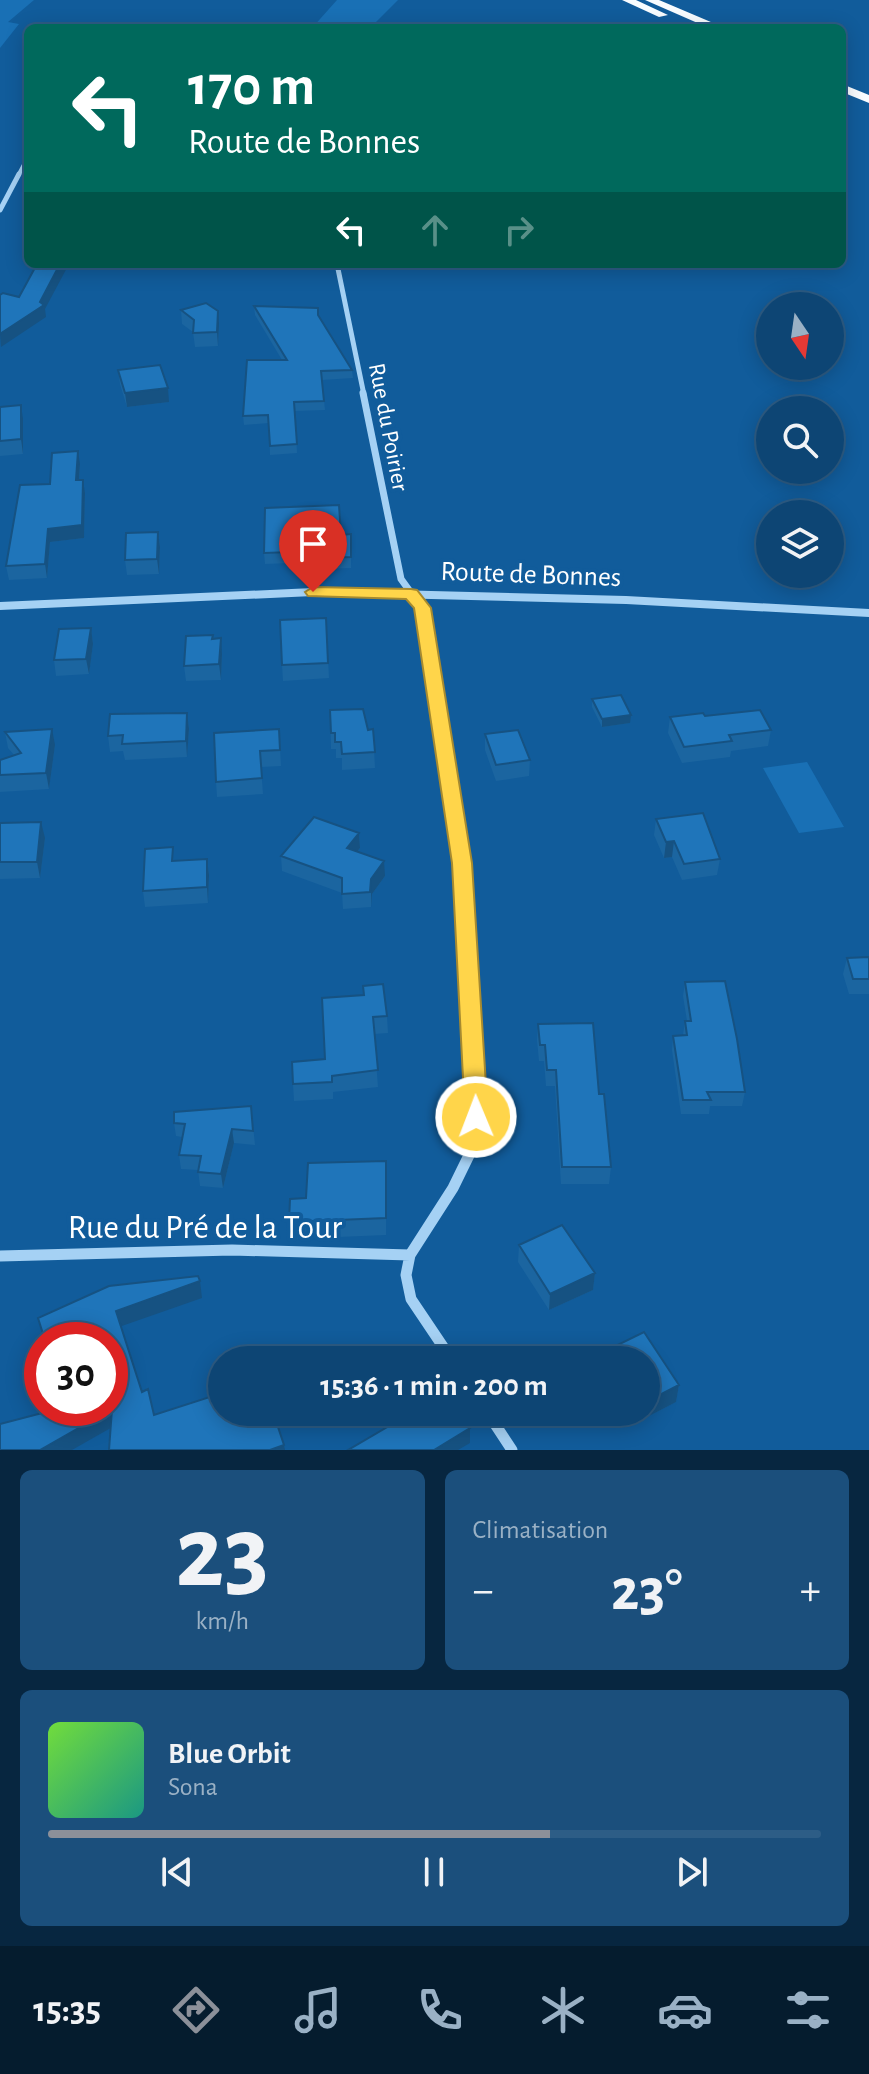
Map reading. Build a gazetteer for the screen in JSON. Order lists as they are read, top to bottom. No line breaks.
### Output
{"streets":{"street":["Rue du Poirier","Route de Bonnes","Rue du Pré de la Tour"]},"crossings":[["Rue du Poirier","Route de Bonnes"],["Rue du Poirier","Rue du Pré de la Tour"]],"north":"bottom","page":{"turn":["170 m","Route de Bonnes"],"limit":"30","trip":"15:36 · 1 min · 200 m","tile":[["23","km/h"],"Climatisation"],"heat":["−","23°","+"],"song":["Blue Orbit","Sona"],"tabs":"15:35"}}
